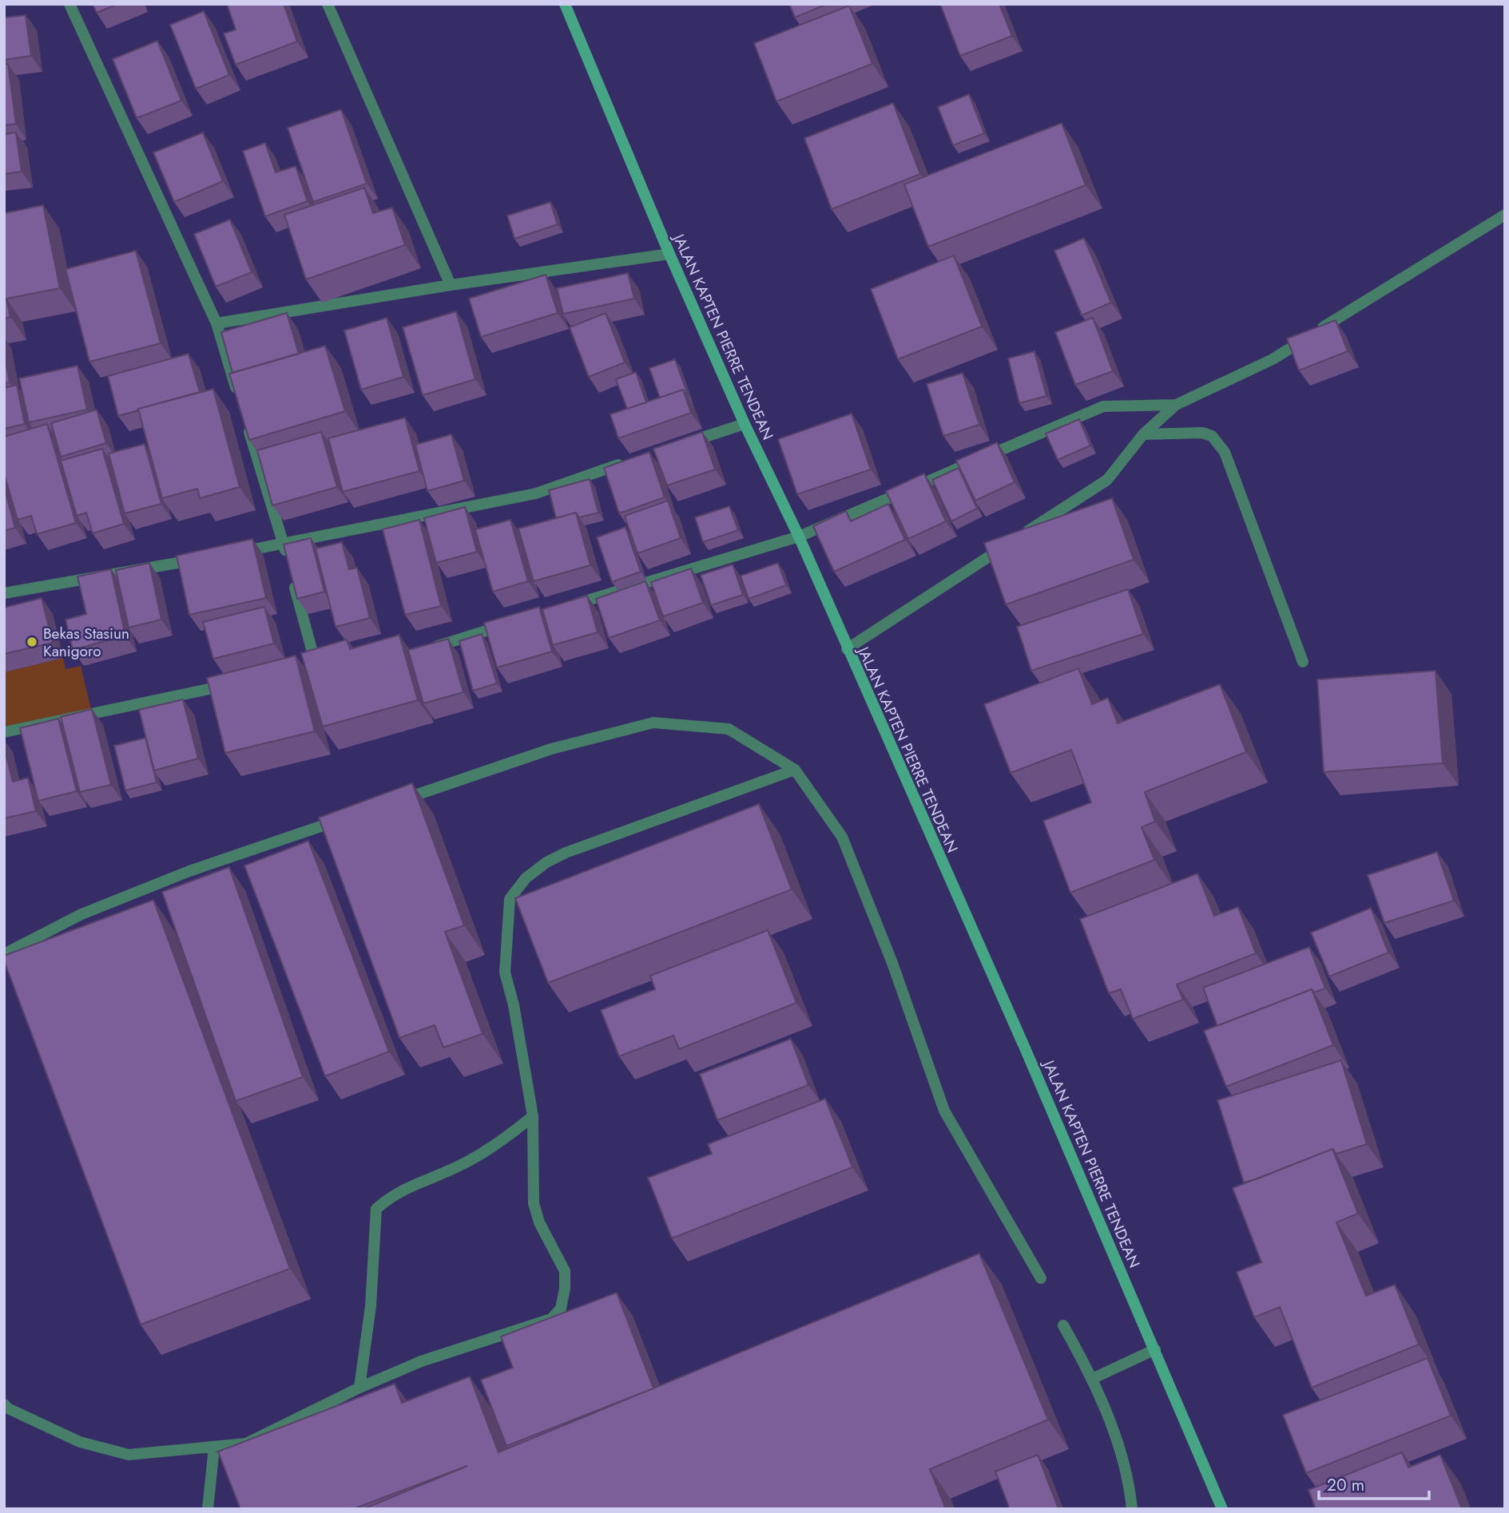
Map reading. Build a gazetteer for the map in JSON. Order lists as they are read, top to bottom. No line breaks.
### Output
{"streets":{"main road":["JALAN KAPTEN PIERRE TENDEAN"]},"places":["Bekas Stasiun Kanigoro"],"scale_bar":"20 m"}
